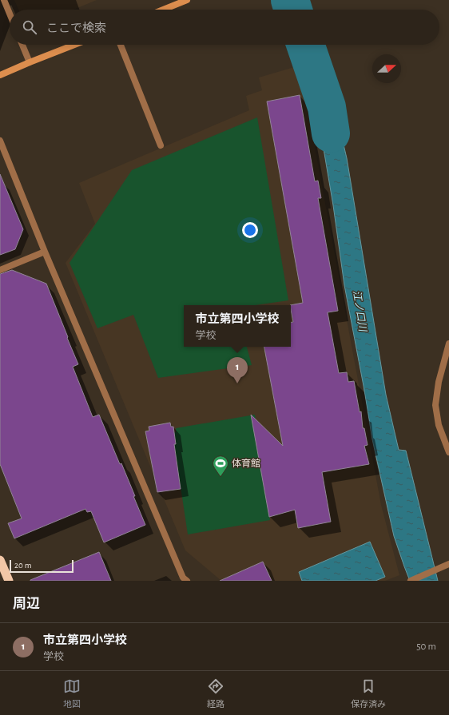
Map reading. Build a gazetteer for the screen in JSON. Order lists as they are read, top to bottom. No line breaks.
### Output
{"water":["江ノ口川"],"places":{"sports":["体育館"]},"scale_bar":"20 m","north":"right","page":{"search":"ここで検索","popup":["市立第四小学校","学校"],"pins":"1","scale":"20 m","heading":"周辺","list":[{"mark":"1","name":"市立第四小学校","note":"学校","value":"50 m"}],"nav":["地図","経路","保存済み"]}}
